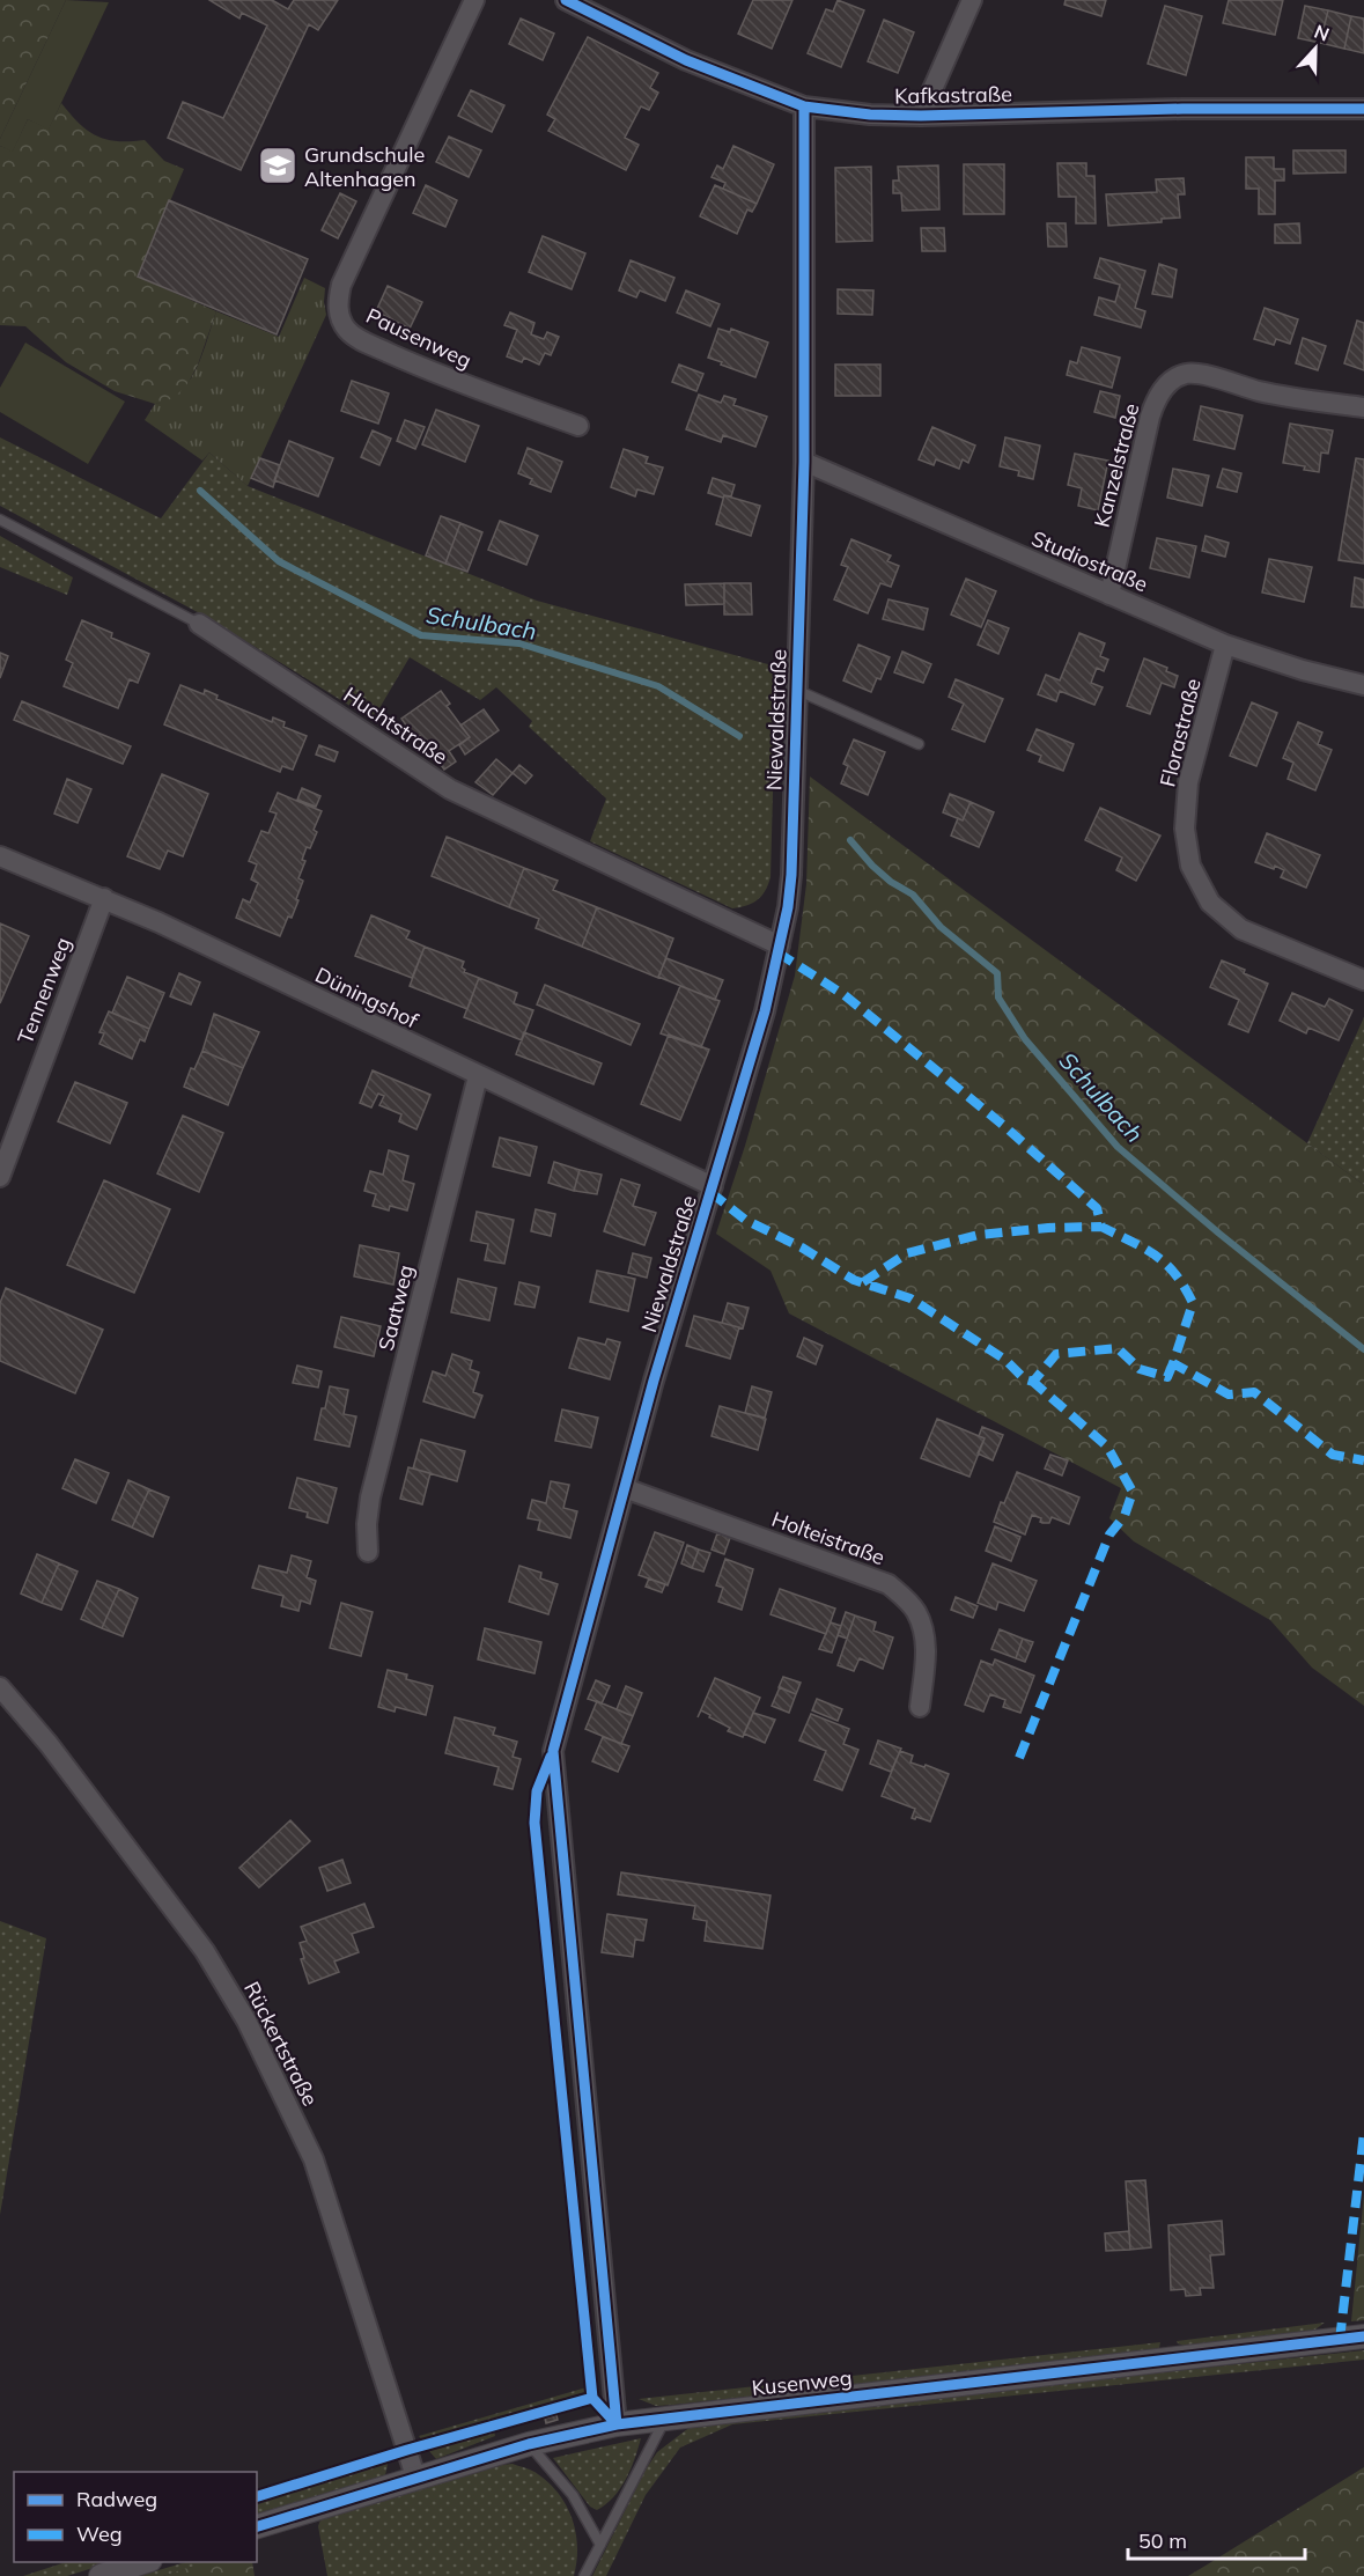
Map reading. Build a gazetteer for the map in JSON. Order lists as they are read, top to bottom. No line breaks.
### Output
{"streets":{"street":["Kafkastraße","Pausenweg","Kanzelstraße","Studiostraße","Niewaldstraße","Huchtstraße","Florastraße","Tennenweg","Düningshof","Saatweg","Holteistraße","Rückertstraße","Kusenweg"]},"crossings":[["Kafkastraße","Niewaldstraße"],["Kanzelstraße","Studiostraße"],["Studiostraße","Niewaldstraße"],["Studiostraße","Florastraße"],["Niewaldstraße","Huchtstraße"],["Niewaldstraße","Düningshof"],["Niewaldstraße","Holteistraße"],["Niewaldstraße","Kusenweg"],["Tennenweg","Düningshof"],["Düningshof","Saatweg"],["Rückertstraße","Kusenweg"]],"water":["Schulbach"],"places":{"school or university":["Grundschule Altenhagen"]},"legend":["Radweg","Weg"],"scale_bar":"50 m","north":"top"}
